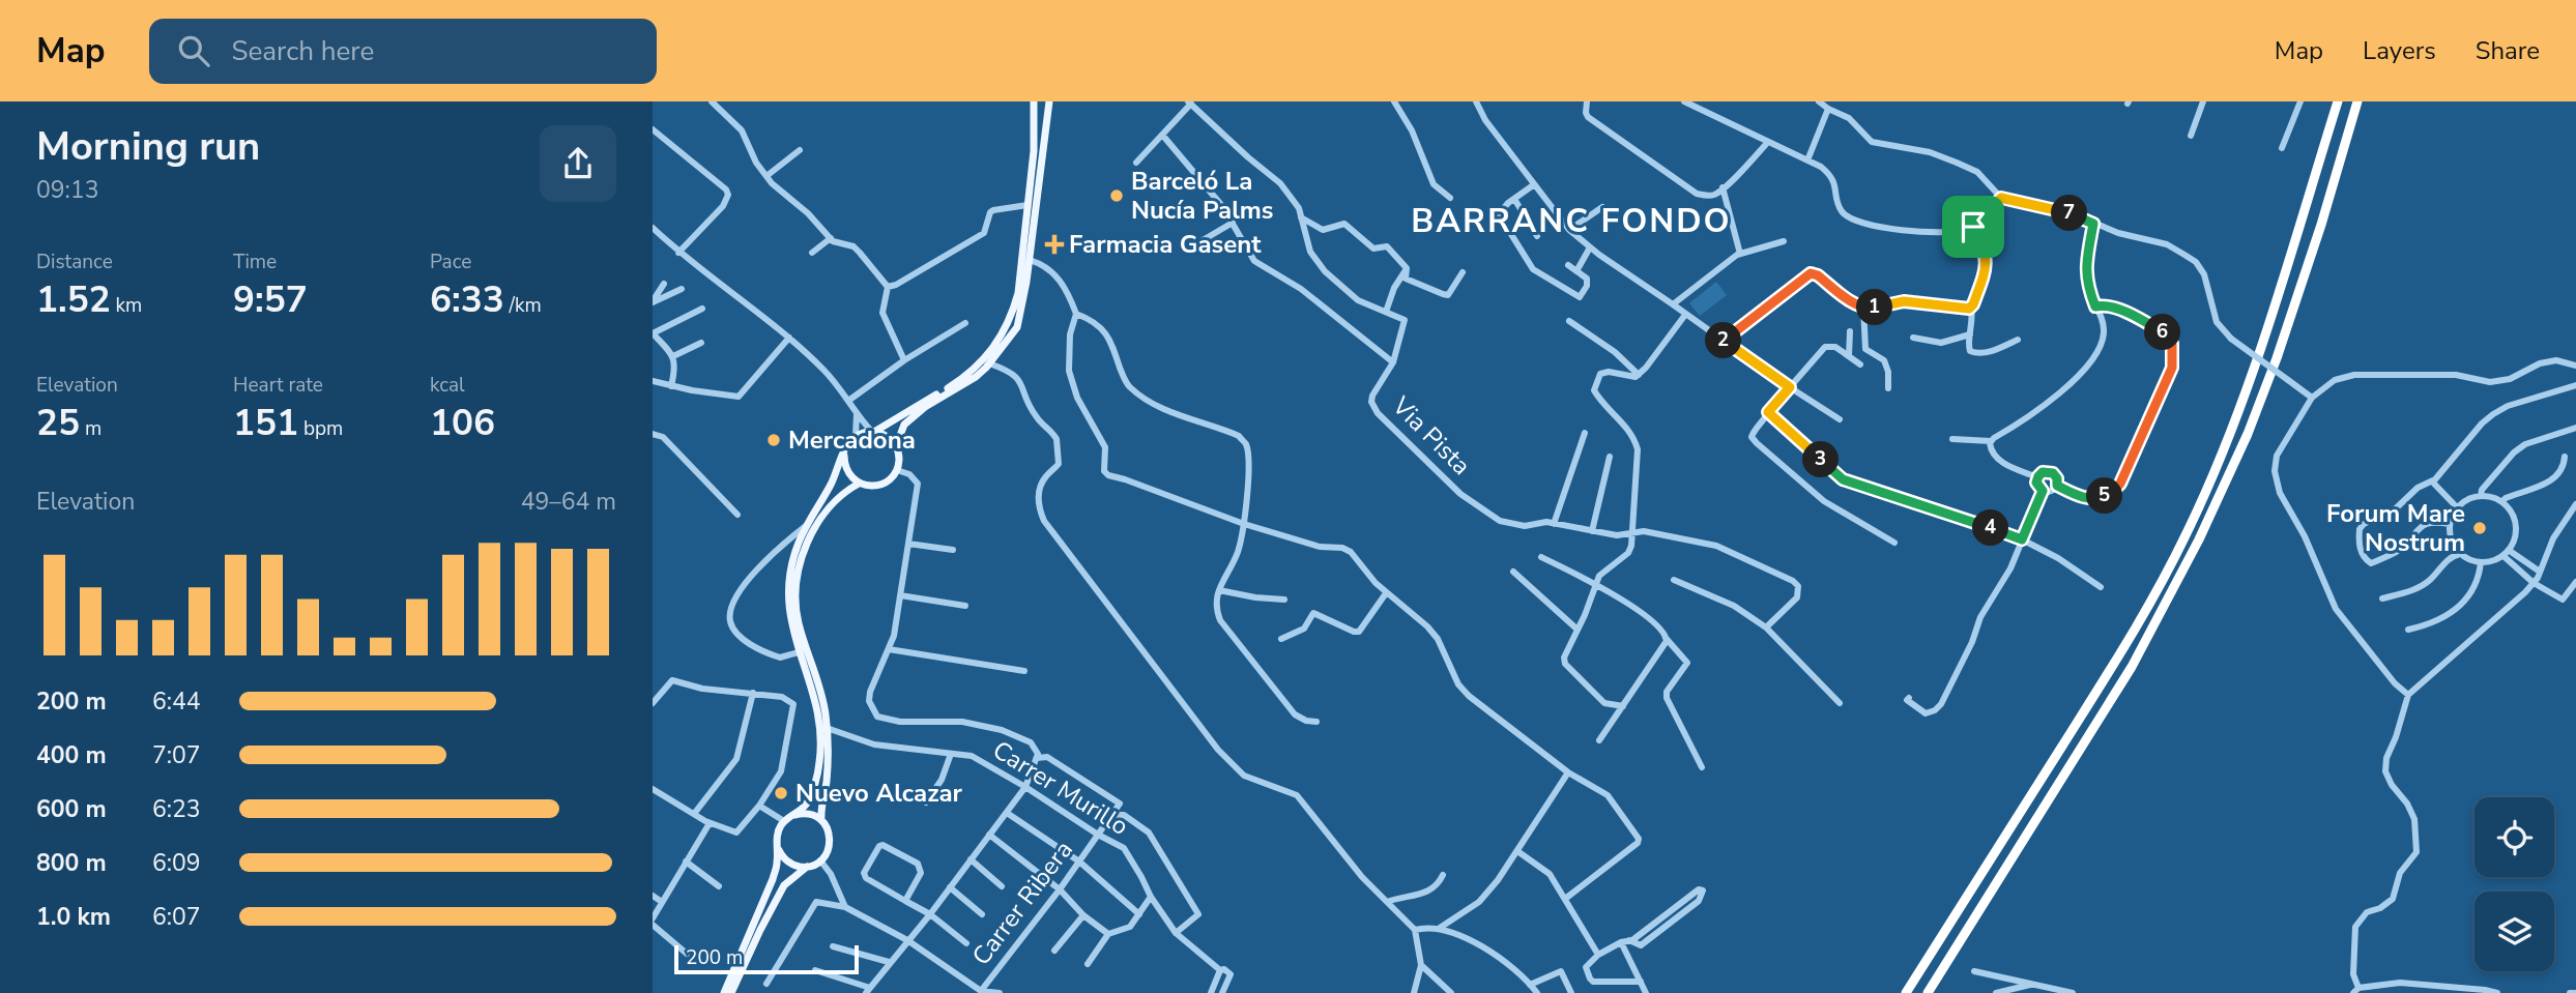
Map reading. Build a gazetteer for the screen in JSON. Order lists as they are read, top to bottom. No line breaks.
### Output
{"streets":{"street":["Via Pista","Carrer Murillo","Carrer Ribera"]},"crossings":[["Carrer Murillo","Carrer Ribera"]],"districts":["BARRANC FONDO"],"places":{"other":["Barceló La Nucía Palms","Mercadona","Forum Mare Nostrum","Nuevo Alcazar"],"health":["Farmacia Gasent"]},"scale_bar":"200 m","page":{"header":"Map","search":"Search here","nav":["Map","Layers","Share"],"heading":["Morning run","09:13"],"pins":["7","1","6","2","3","5","4"],"stats":[["Distance","1.52 km"],["Time","9:57"],["Pace","6:33 /km"],["Elevation","25 m"],["Heart rate","151 bpm"],["kcal","106"]],"chart":["Elevation","49–64 m"],"list":[{"name":"200 m","note":"6:44"},{"name":"400 m","note":"7:07"},{"name":"600 m","note":"6:23"},{"name":"800 m","note":"6:09"},{"name":"1.0 km","note":"6:07"}],"scale":"200 m"}}
